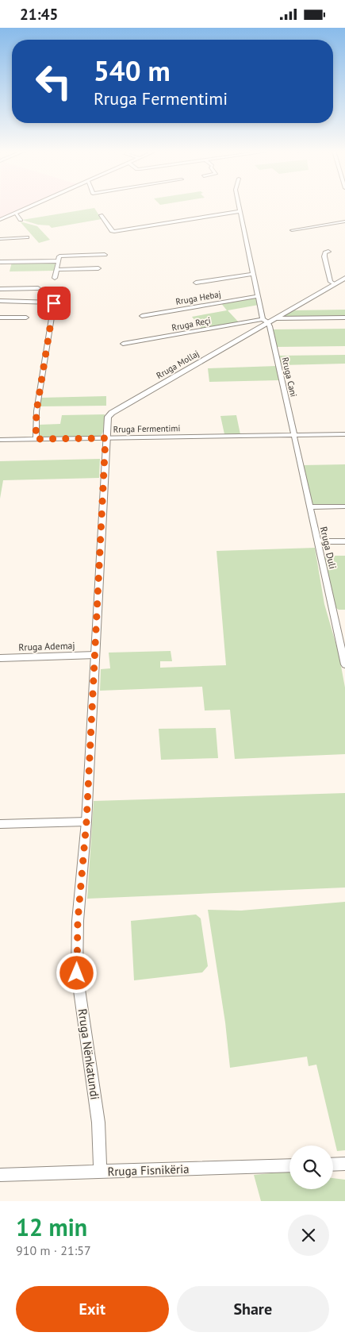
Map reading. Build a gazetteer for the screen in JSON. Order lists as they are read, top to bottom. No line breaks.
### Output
{"streets":{"street":["Rruga Hebaj","Rruga Reçi","Rruga Mollaj","Rruga Cani","Rruga Fermentimi","Rruga Duli","Rruga Ademaj","Rruga Nënkatundi","Rruga Fisnikëria"]},"crossings":[["Rruga Reçi","Rruga Mollaj"],["Rruga Reçi","Rruga Cani"],["Rruga Mollaj","Rruga Cani"],["Rruga Mollaj","Rruga Fermentimi"],["Rruga Mollaj","Rruga Nënkatundi"],["Rruga Cani","Rruga Fermentimi"],["Rruga Cani","Rruga Duli"],["Rruga Fermentimi","Rruga Duli"],["Rruga Fermentimi","Rruga Nënkatundi"],["Rruga Ademaj","Rruga Nënkatundi"],["Rruga Nënkatundi","Rruga Fisnikëria"]],"page":{"status":"21:45","turn":["540 m","Rruga Fermentimi"],"heading":["12 min","910 m · 21:57"],"buttons":["Exit","Share"]}}
